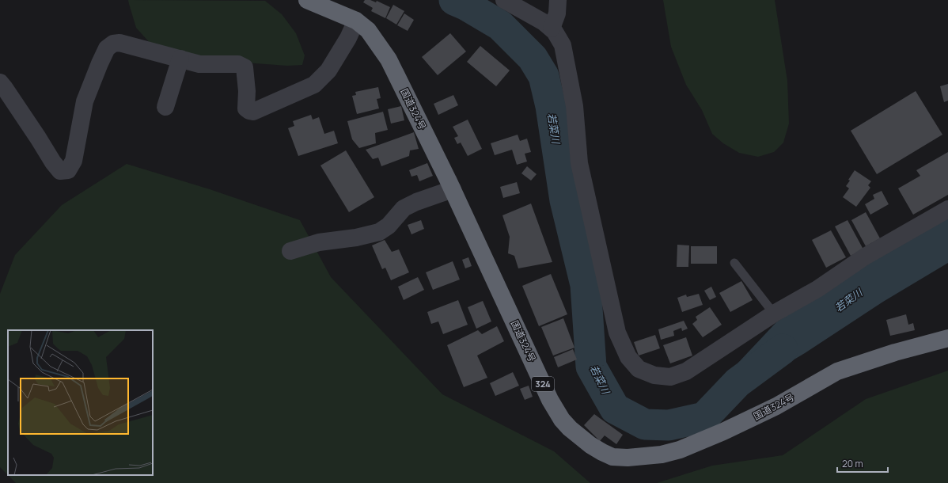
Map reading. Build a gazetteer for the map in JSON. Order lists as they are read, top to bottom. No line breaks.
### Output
{"streets":{"highway":["国道324号","324"]},"water":["若菜川"],"scale_bar":"20 m"}
